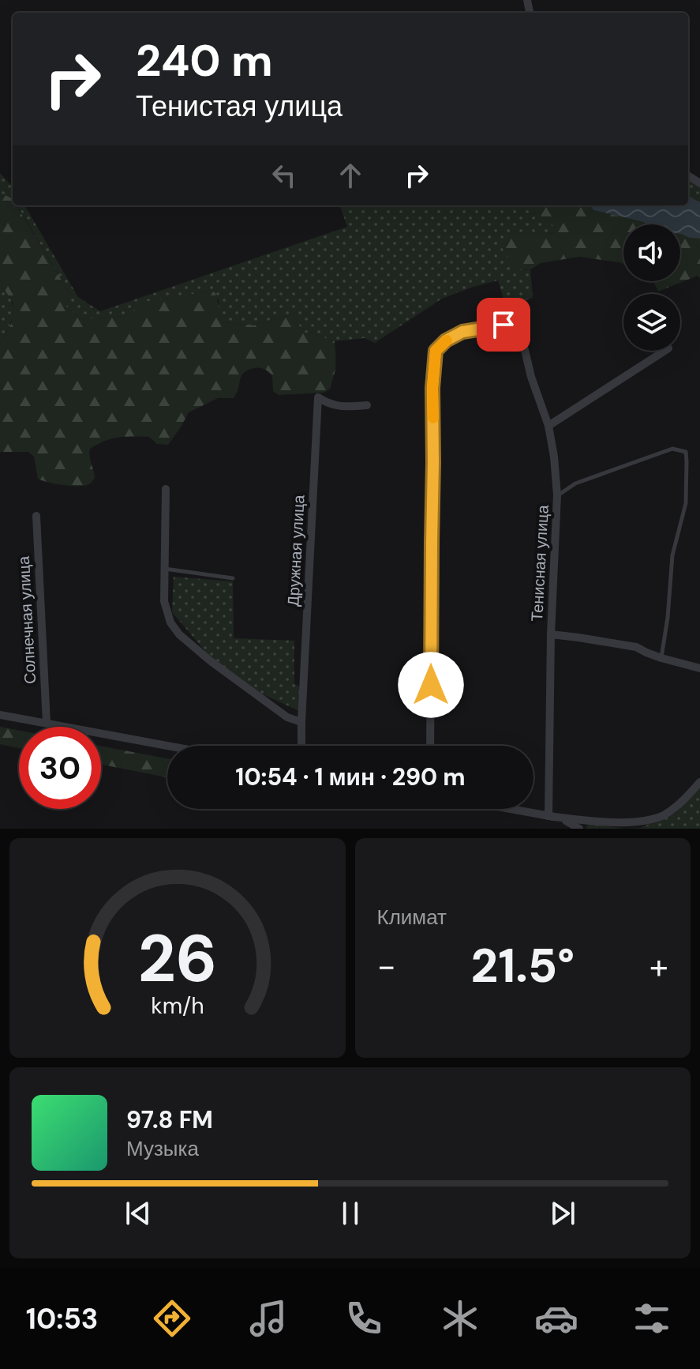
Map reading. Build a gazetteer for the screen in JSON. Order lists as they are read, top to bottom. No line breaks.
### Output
{"streets":{"street":["Дружная улица","Тенисная улица","Солнечная улица"]},"page":{"turn":["240 m","Тенистая улица"],"limit":"30","trip":"10:54 · 1 мин · 290 m","tile":"Климат","heat":["−","21.5°","+"],"song":["97.8 FM","Музыка"],"tabs":"10:53","gauge":["26","km/h"]}}
